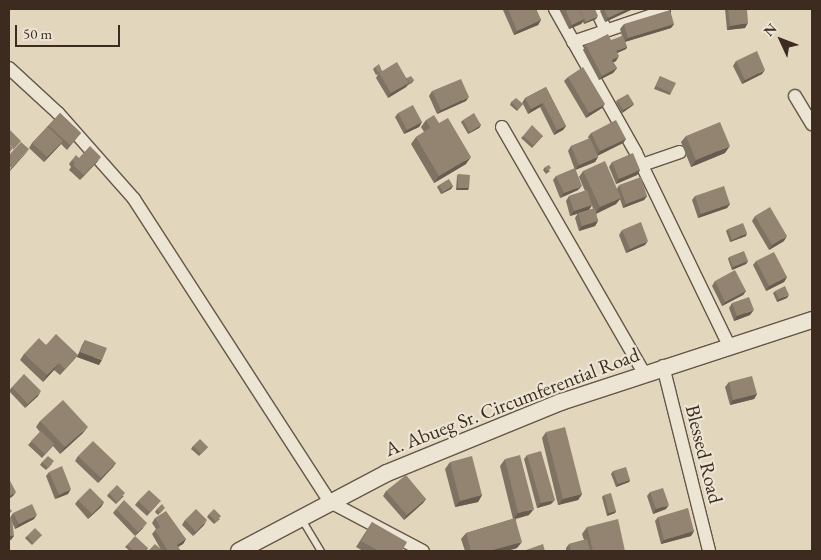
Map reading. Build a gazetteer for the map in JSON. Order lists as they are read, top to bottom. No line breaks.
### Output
{"streets":{"street":["A. Abueg Sr. Circumferential Road","Blessed Road"]},"crossings":[["A. Abueg Sr. Circumferential Road","Blessed Road"]],"scale_bar":"50 m","north":"top left"}
